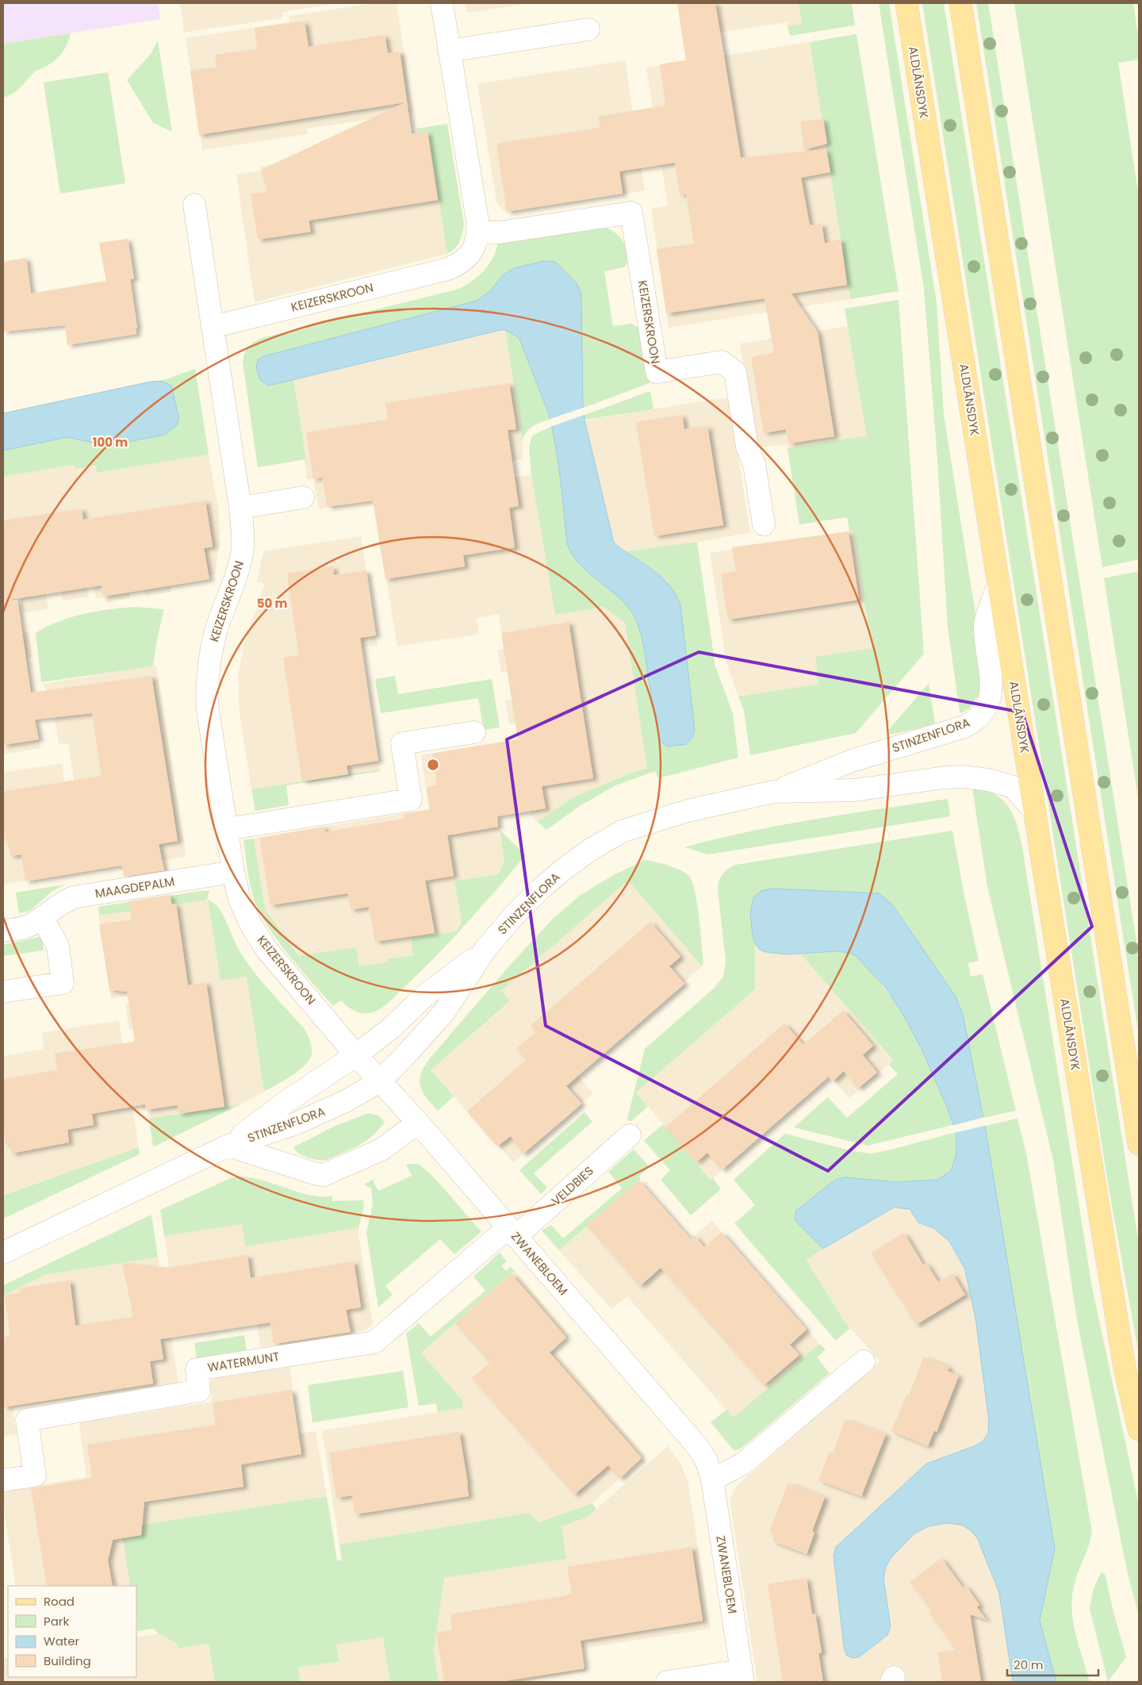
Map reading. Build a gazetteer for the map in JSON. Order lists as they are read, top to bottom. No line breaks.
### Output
{"streets":{"main road":["ALDLÂNSDYK"],"street":["KEIZERSKROON","STINZENFLORA","MAAGDEPALM","VELDBIES","ZWANEBLOEM","WATERMUNT"]},"crossings":[["ALDLÂNSDYK","STINZENFLORA"],["KEIZERSKROON","STINZENFLORA"],["KEIZERSKROON","MAAGDEPALM"],["KEIZERSKROON","ZWANEBLOEM"],["STINZENFLORA","ZWANEBLOEM"],["VELDBIES","ZWANEBLOEM"],["VELDBIES","WATERMUNT"],["ZWANEBLOEM","WATERMUNT"]],"legend":["Road","Park","Water","Building"],"scale_bar":"20 m","rings":["100 m","50 m"]}
